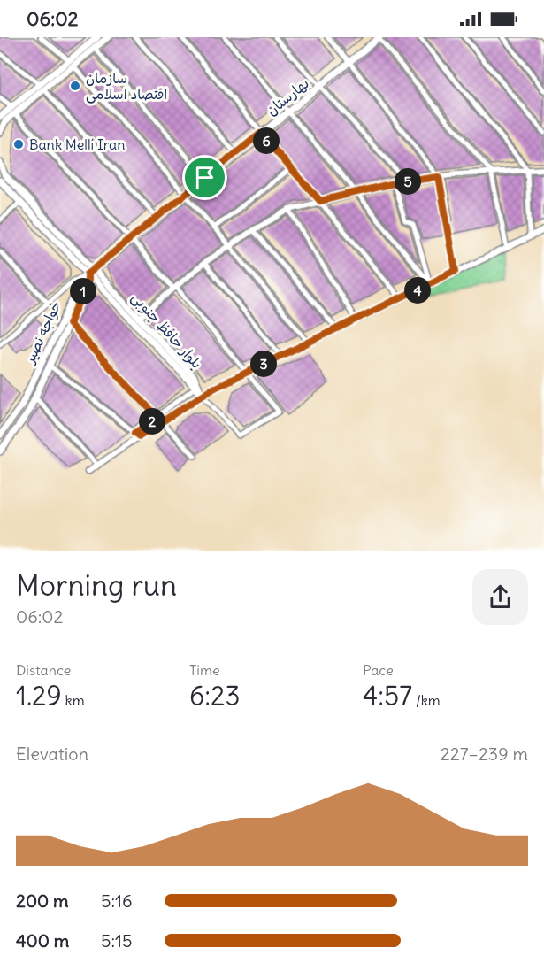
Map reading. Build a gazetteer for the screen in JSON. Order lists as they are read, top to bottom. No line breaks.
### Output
{"streets":{"main road":["بهارستان","بلوار حافظ جنوبی","خواجه نصیر"]},"crossings":[["بهارستان","بلوار حافظ جنوبی"],["بهارستان","خواجه نصیر"],["بلوار حافظ جنوبی","خواجه نصیر"]],"places":["سازمان اقتصاد اسلامی","Bank Melli Iran"],"page":{"status":"06:02","pins":["6","5","4","1","3","2"],"heading":["Morning run","06:02"],"stats":[["Distance","1.29 km"],["Time","6:23"],["Pace","4:57 /km"]],"chart":["Elevation","227–239 m"],"list":[{"name":"200 m","note":"5:16"},{"name":"400 m","note":"5:15"}]}}
